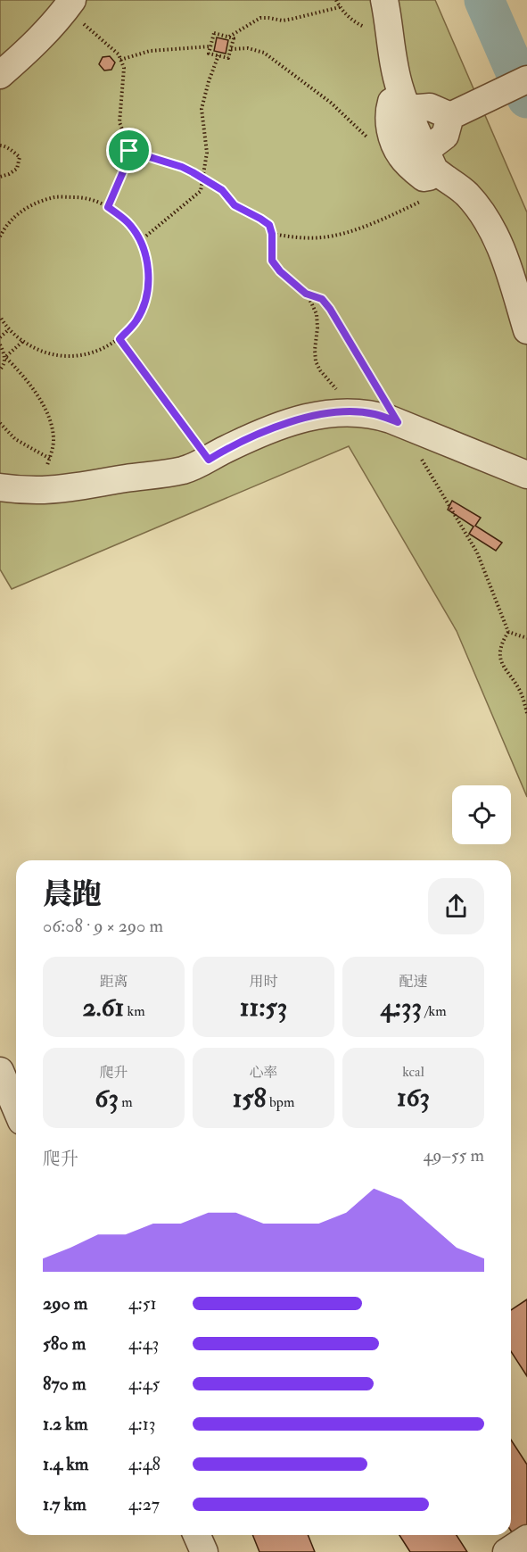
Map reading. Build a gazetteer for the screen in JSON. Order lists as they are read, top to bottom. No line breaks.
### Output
{"page":{"heading":["晨跑","06:08 · 9 × 290 m"],"stats":[["距离","2.61 km"],["用时","11:53"],["配速","4:33 /km"],["爬升","63 m"],["心率","158 bpm"],["kcal","163"]],"chart":["爬升","49–55 m"],"list":[{"name":"290 m","note":"4:51"},{"name":"580 m","note":"4:43"},{"name":"870 m","note":"4:45"},{"name":"1.2 km","note":"4:13"},{"name":"1.4 km","note":"4:48"},{"name":"1.7 km","note":"4:27"}]}}
